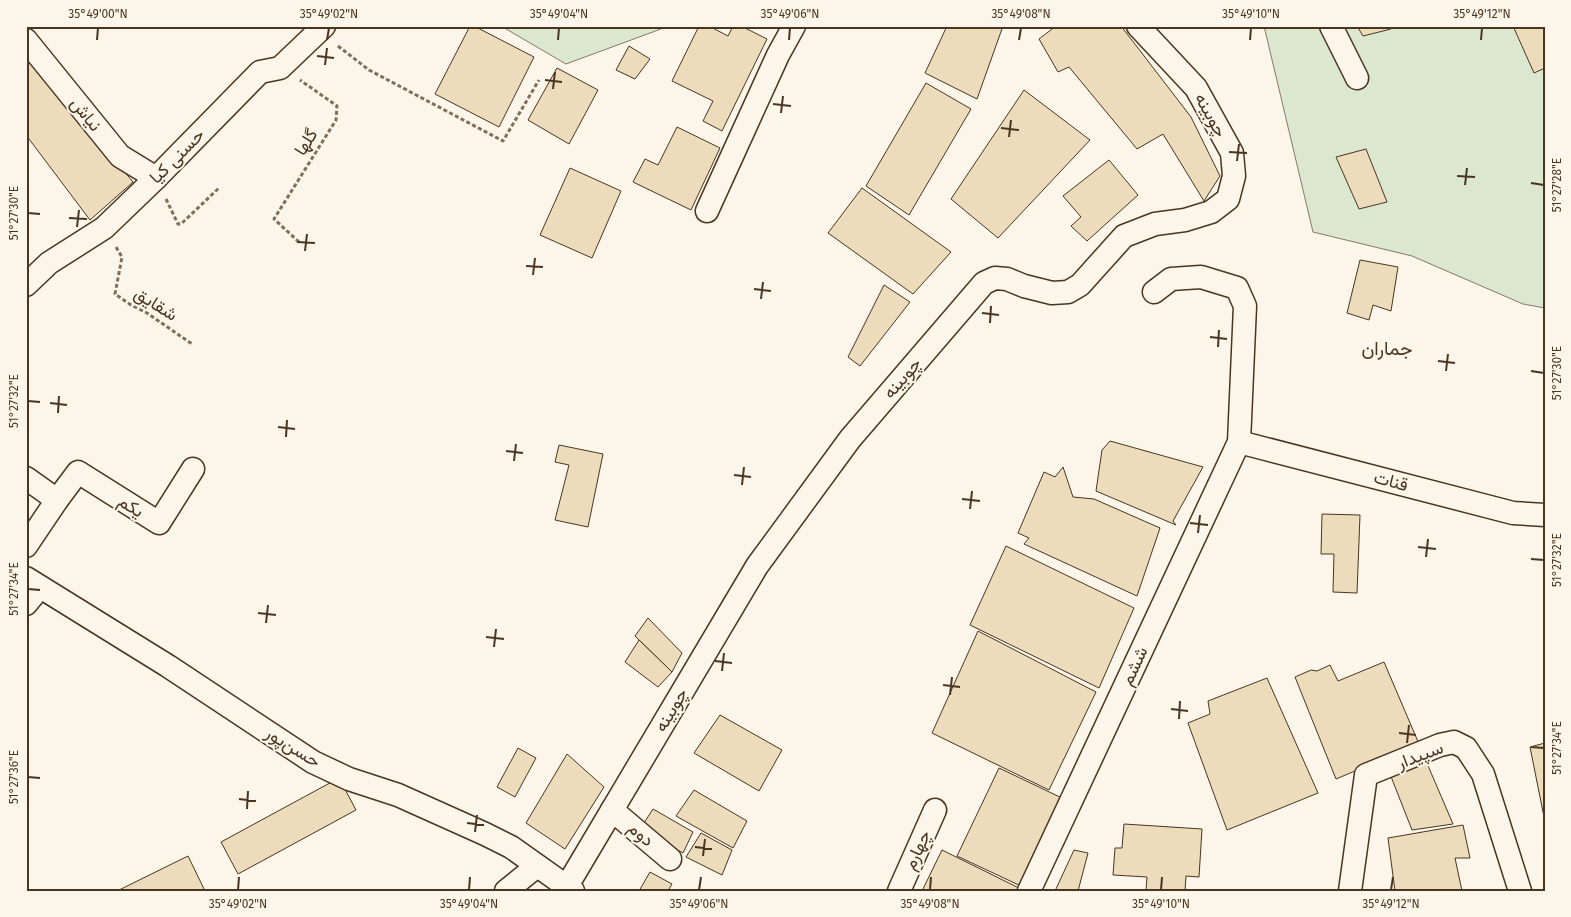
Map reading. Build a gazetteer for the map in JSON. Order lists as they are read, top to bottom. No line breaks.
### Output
{"streets":{"street":["نیاش","چوبینه","حسنی کیا","قنات","یکم","ششم","حسن‌پور","سپیدار","دوم","چهارم"],"path":["گلها","شقایق"]},"crossings":[["نیاش","حسنی کیا"],["چوبینه","حسن‌پور"],["چوبینه","دوم"],["گلها","حسنی کیا"],["حسنی کیا","شقایق"],["قنات","ششم"]],"districts":["جماران"],"coordinates":["35°49'00\"N","35°49'02\"N","35°49'04\"N","35°49'06\"N","35°49'08\"N","35°49'10\"N","35°49'12\"N","51°27'28\"E","51°27'30\"E","51°27'32\"E","51°27'34\"E","51°27'36\"E"]}
